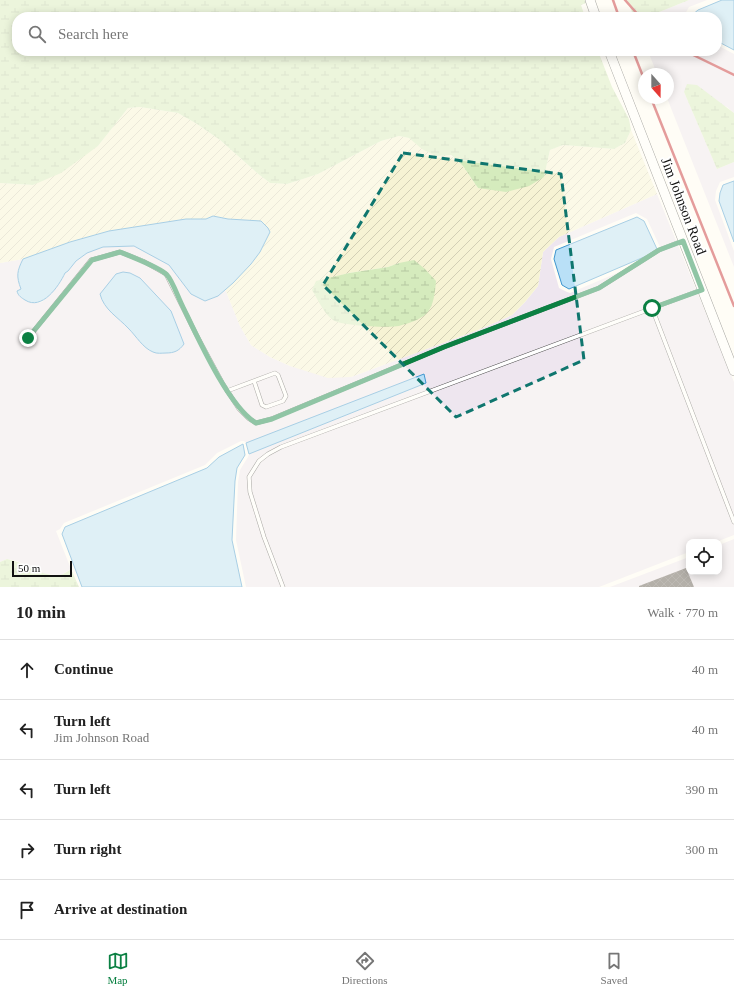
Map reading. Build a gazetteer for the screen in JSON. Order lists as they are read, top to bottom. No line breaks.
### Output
{"streets":{"street":["Jim Johnson Road"]},"scale_bar":"50 m","north":"bottom","page":{"search":"Search here","scale":"50 m","heading":["10 min","Walk · 770 m"],"list":[["Continue","40 m"],["Turn left","Jim Johnson Road","40 m"],["Turn left","390 m"],["Turn right","300 m"],"Arrive at destination"],"nav":["Map","Directions","Saved"]}}
